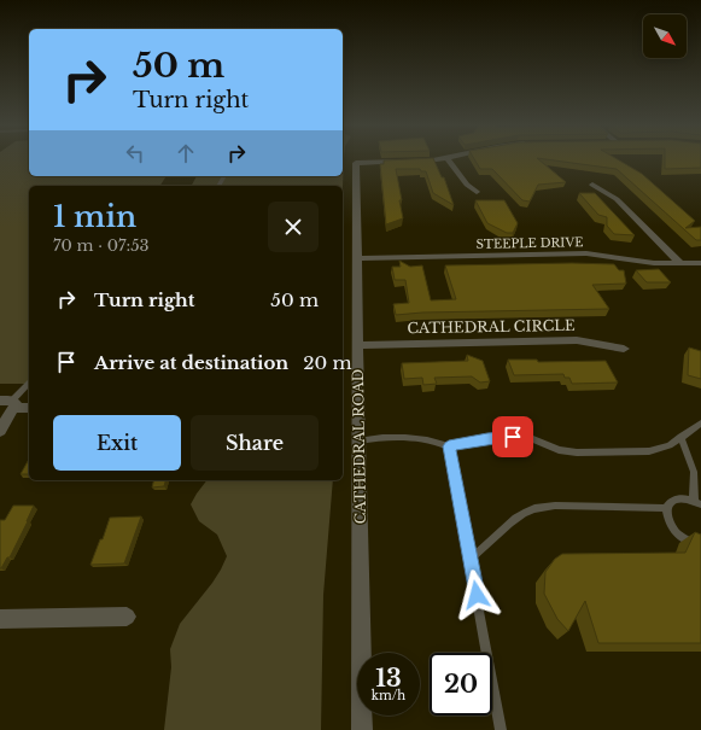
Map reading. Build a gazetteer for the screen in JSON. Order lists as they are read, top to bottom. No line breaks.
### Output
{"streets":{"street":["STEEPLE DRIVE","CATHEDRAL CIRCLE","CATHEDRAL ROAD"]},"crossings":[["STEEPLE DRIVE","CATHEDRAL ROAD"],["CATHEDRAL CIRCLE","CATHEDRAL ROAD"]],"north":"bottom right","page":{"turn":["50 m","Turn right"],"heading":["1 min","70 m · 07:53"],"list":[{"name":"Turn right","value":"50 m"},{"name":"Arrive at destination","value":"20 m"}],"buttons":["Exit","Share"],"speed":"13 km/h","limit":"20"}}
